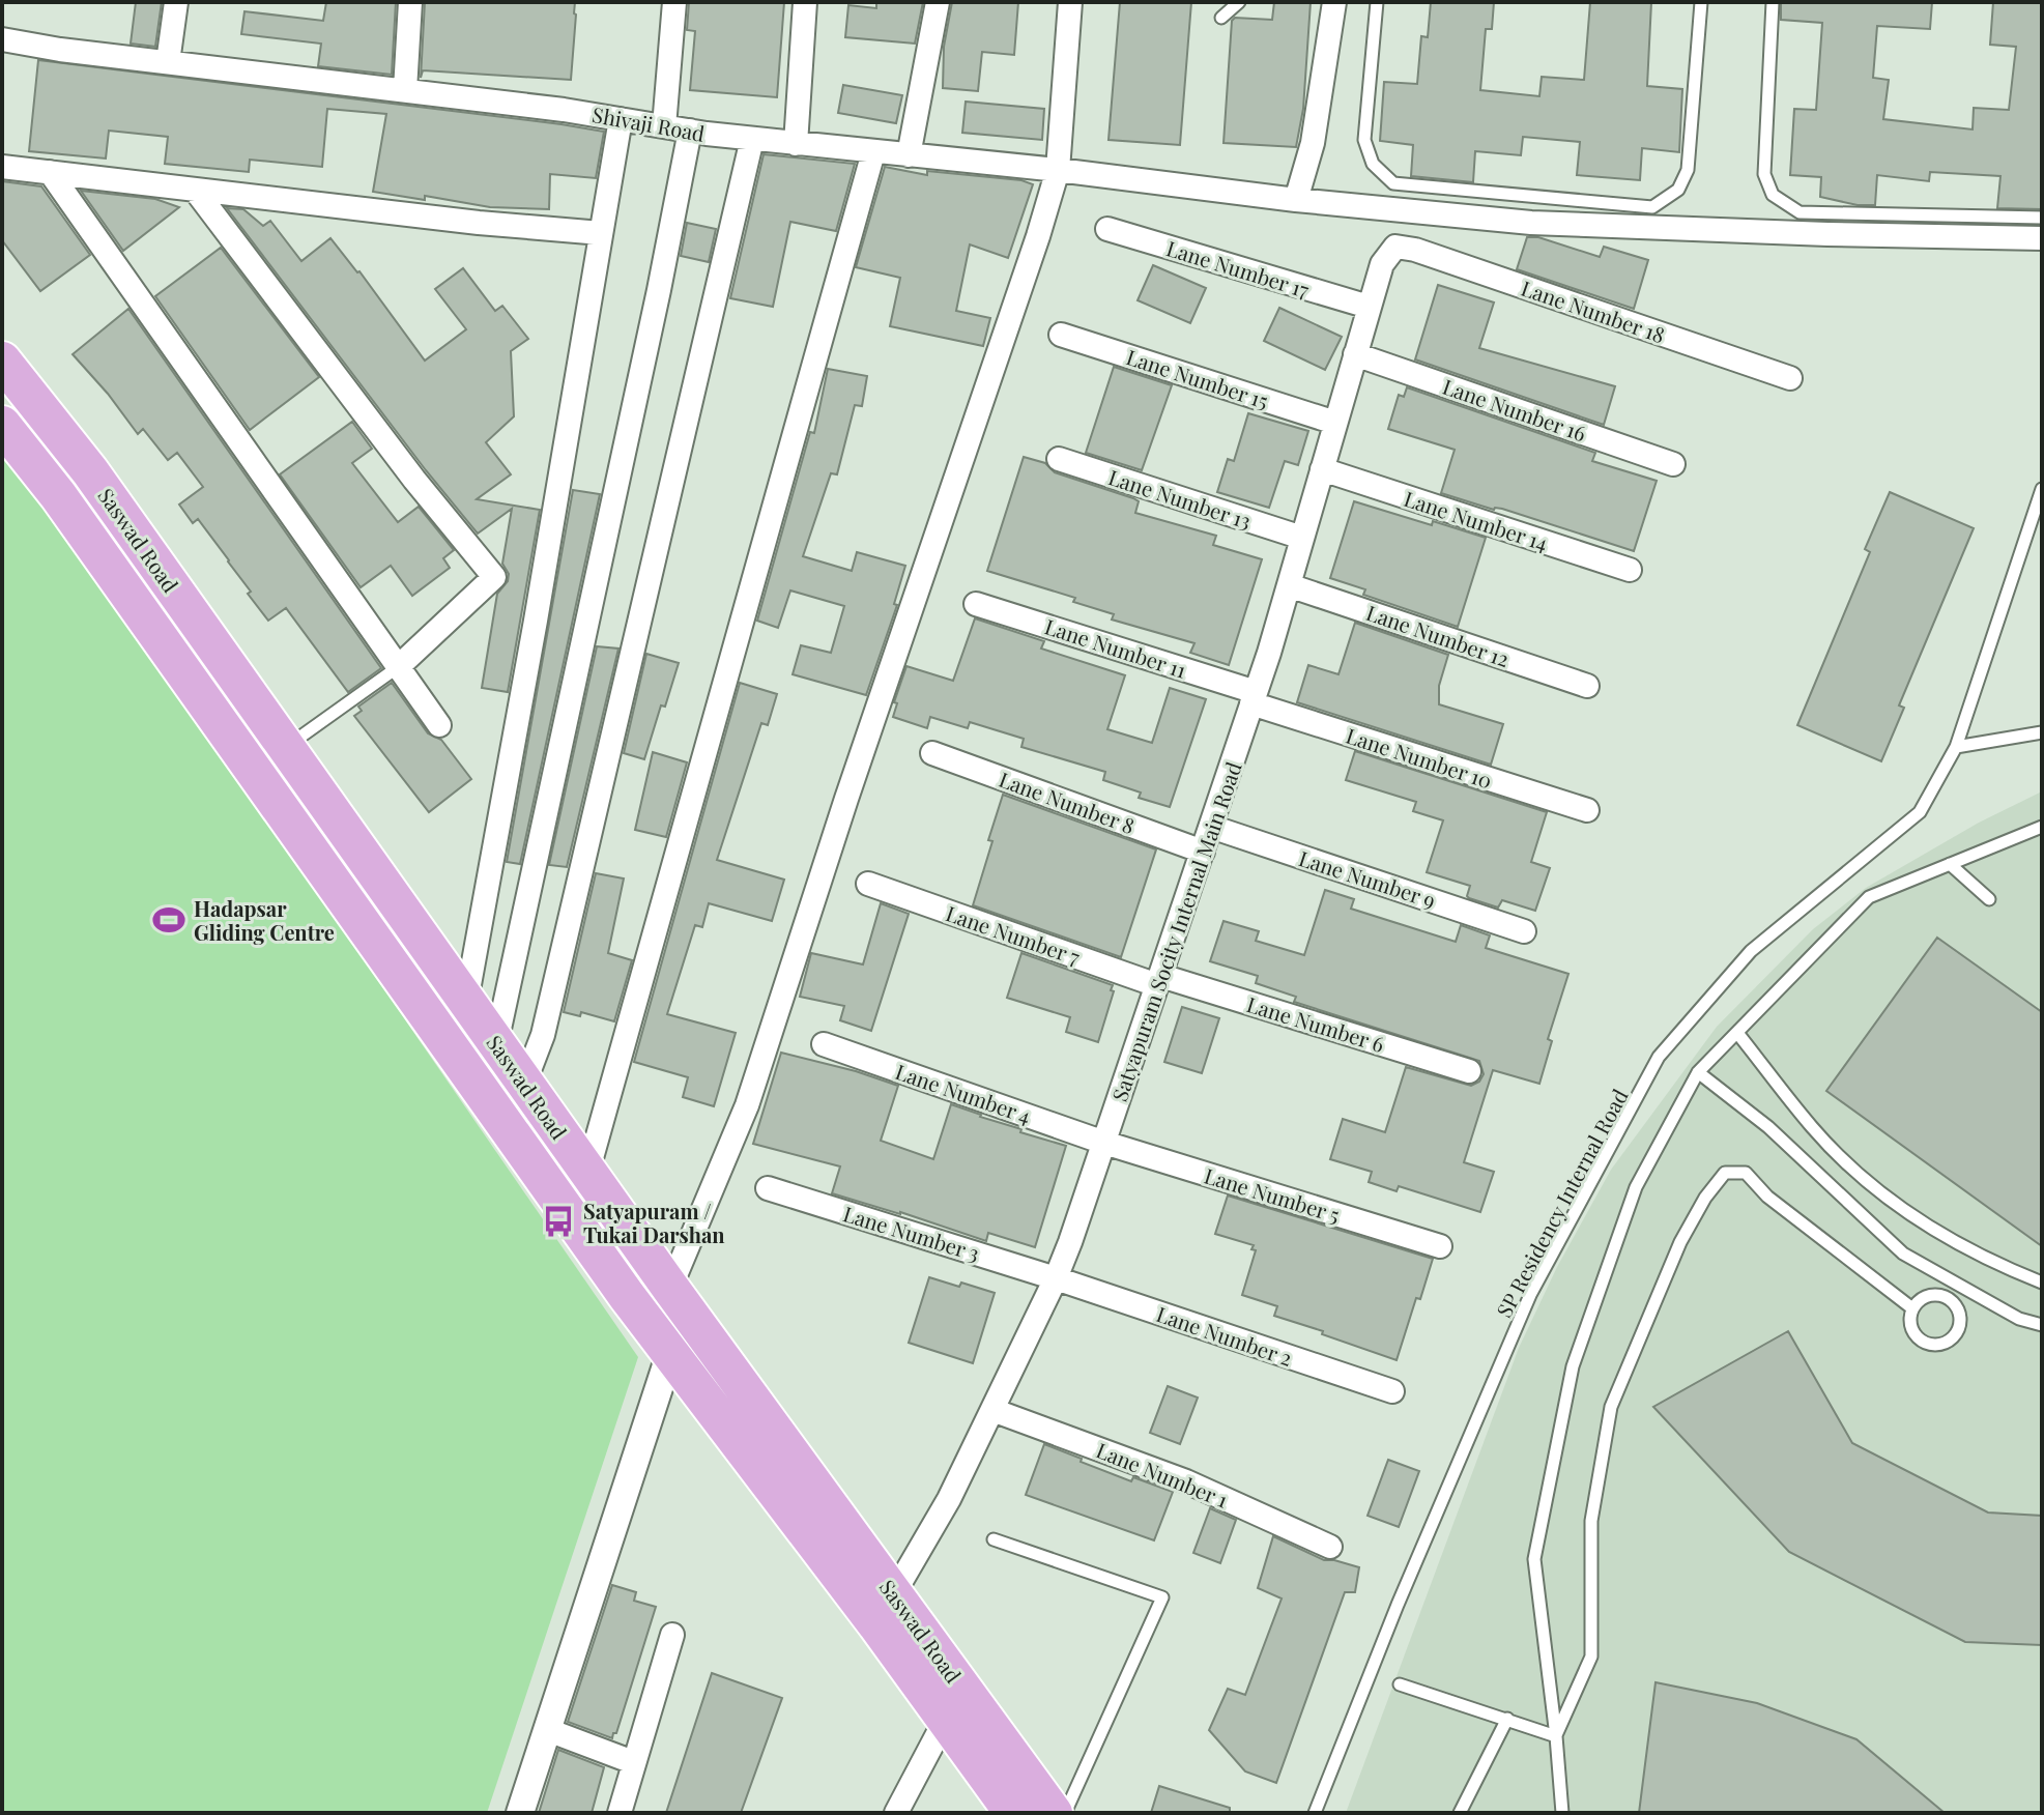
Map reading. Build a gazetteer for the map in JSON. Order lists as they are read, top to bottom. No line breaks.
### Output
{"streets":{"highway":["Saswad Road"],"street":["Shivaji Road","Lane Number 17","Lane Number 18","Lane Number 15","Lane Number 16","Lane Number 13","Lane Number 14","Lane Number 12","Lane Number 11","Lane Number 10","Lane Number 8","Lane Number 9","Satyapuram Socity Internal Main Road","Lane Number 7","Lane Number 6","Lane Number 4","Lane Number 5","Lane Number 3","Lane Number 2","Lane Number 1"],"lane":["SP Residency Internal Road"]},"crossings":[["Lane Number 17","Satyapuram Socity Internal Main Road"],["Lane Number 18","Satyapuram Socity Internal Main Road"],["Lane Number 15","Satyapuram Socity Internal Main Road"],["Lane Number 16","Satyapuram Socity Internal Main Road"],["Lane Number 13","Satyapuram Socity Internal Main Road"],["Lane Number 14","Satyapuram Socity Internal Main Road"],["Saswad Road","Satyapuram Socity Internal Main Road"],["Lane Number 12","Satyapuram Socity Internal Main Road"],["Lane Number 11","Lane Number 10"],["Lane Number 11","Satyapuram Socity Internal Main Road"],["Lane Number 10","Satyapuram Socity Internal Main Road"],["Lane Number 8","Satyapuram Socity Internal Main Road"],["Lane Number 9","Satyapuram Socity Internal Main Road"],["Satyapuram Socity Internal Main Road","Lane Number 7"],["Satyapuram Socity Internal Main Road","Lane Number 6"],["Satyapuram Socity Internal Main Road","Lane Number 4"],["Satyapuram Socity Internal Main Road","Lane Number 5"],["Satyapuram Socity Internal Main Road","Lane Number 3"],["Satyapuram Socity Internal Main Road","Lane Number 2"],["Satyapuram Socity Internal Main Road","Lane Number 1"],["Lane Number 7","Lane Number 6"],["Lane Number 4","Lane Number 5"],["Lane Number 3","Lane Number 2"]],"places":{"sports":["Hadapsar Gliding Centre"],"bus stop":["Satyapuram / Tukai Darshan"]}}
